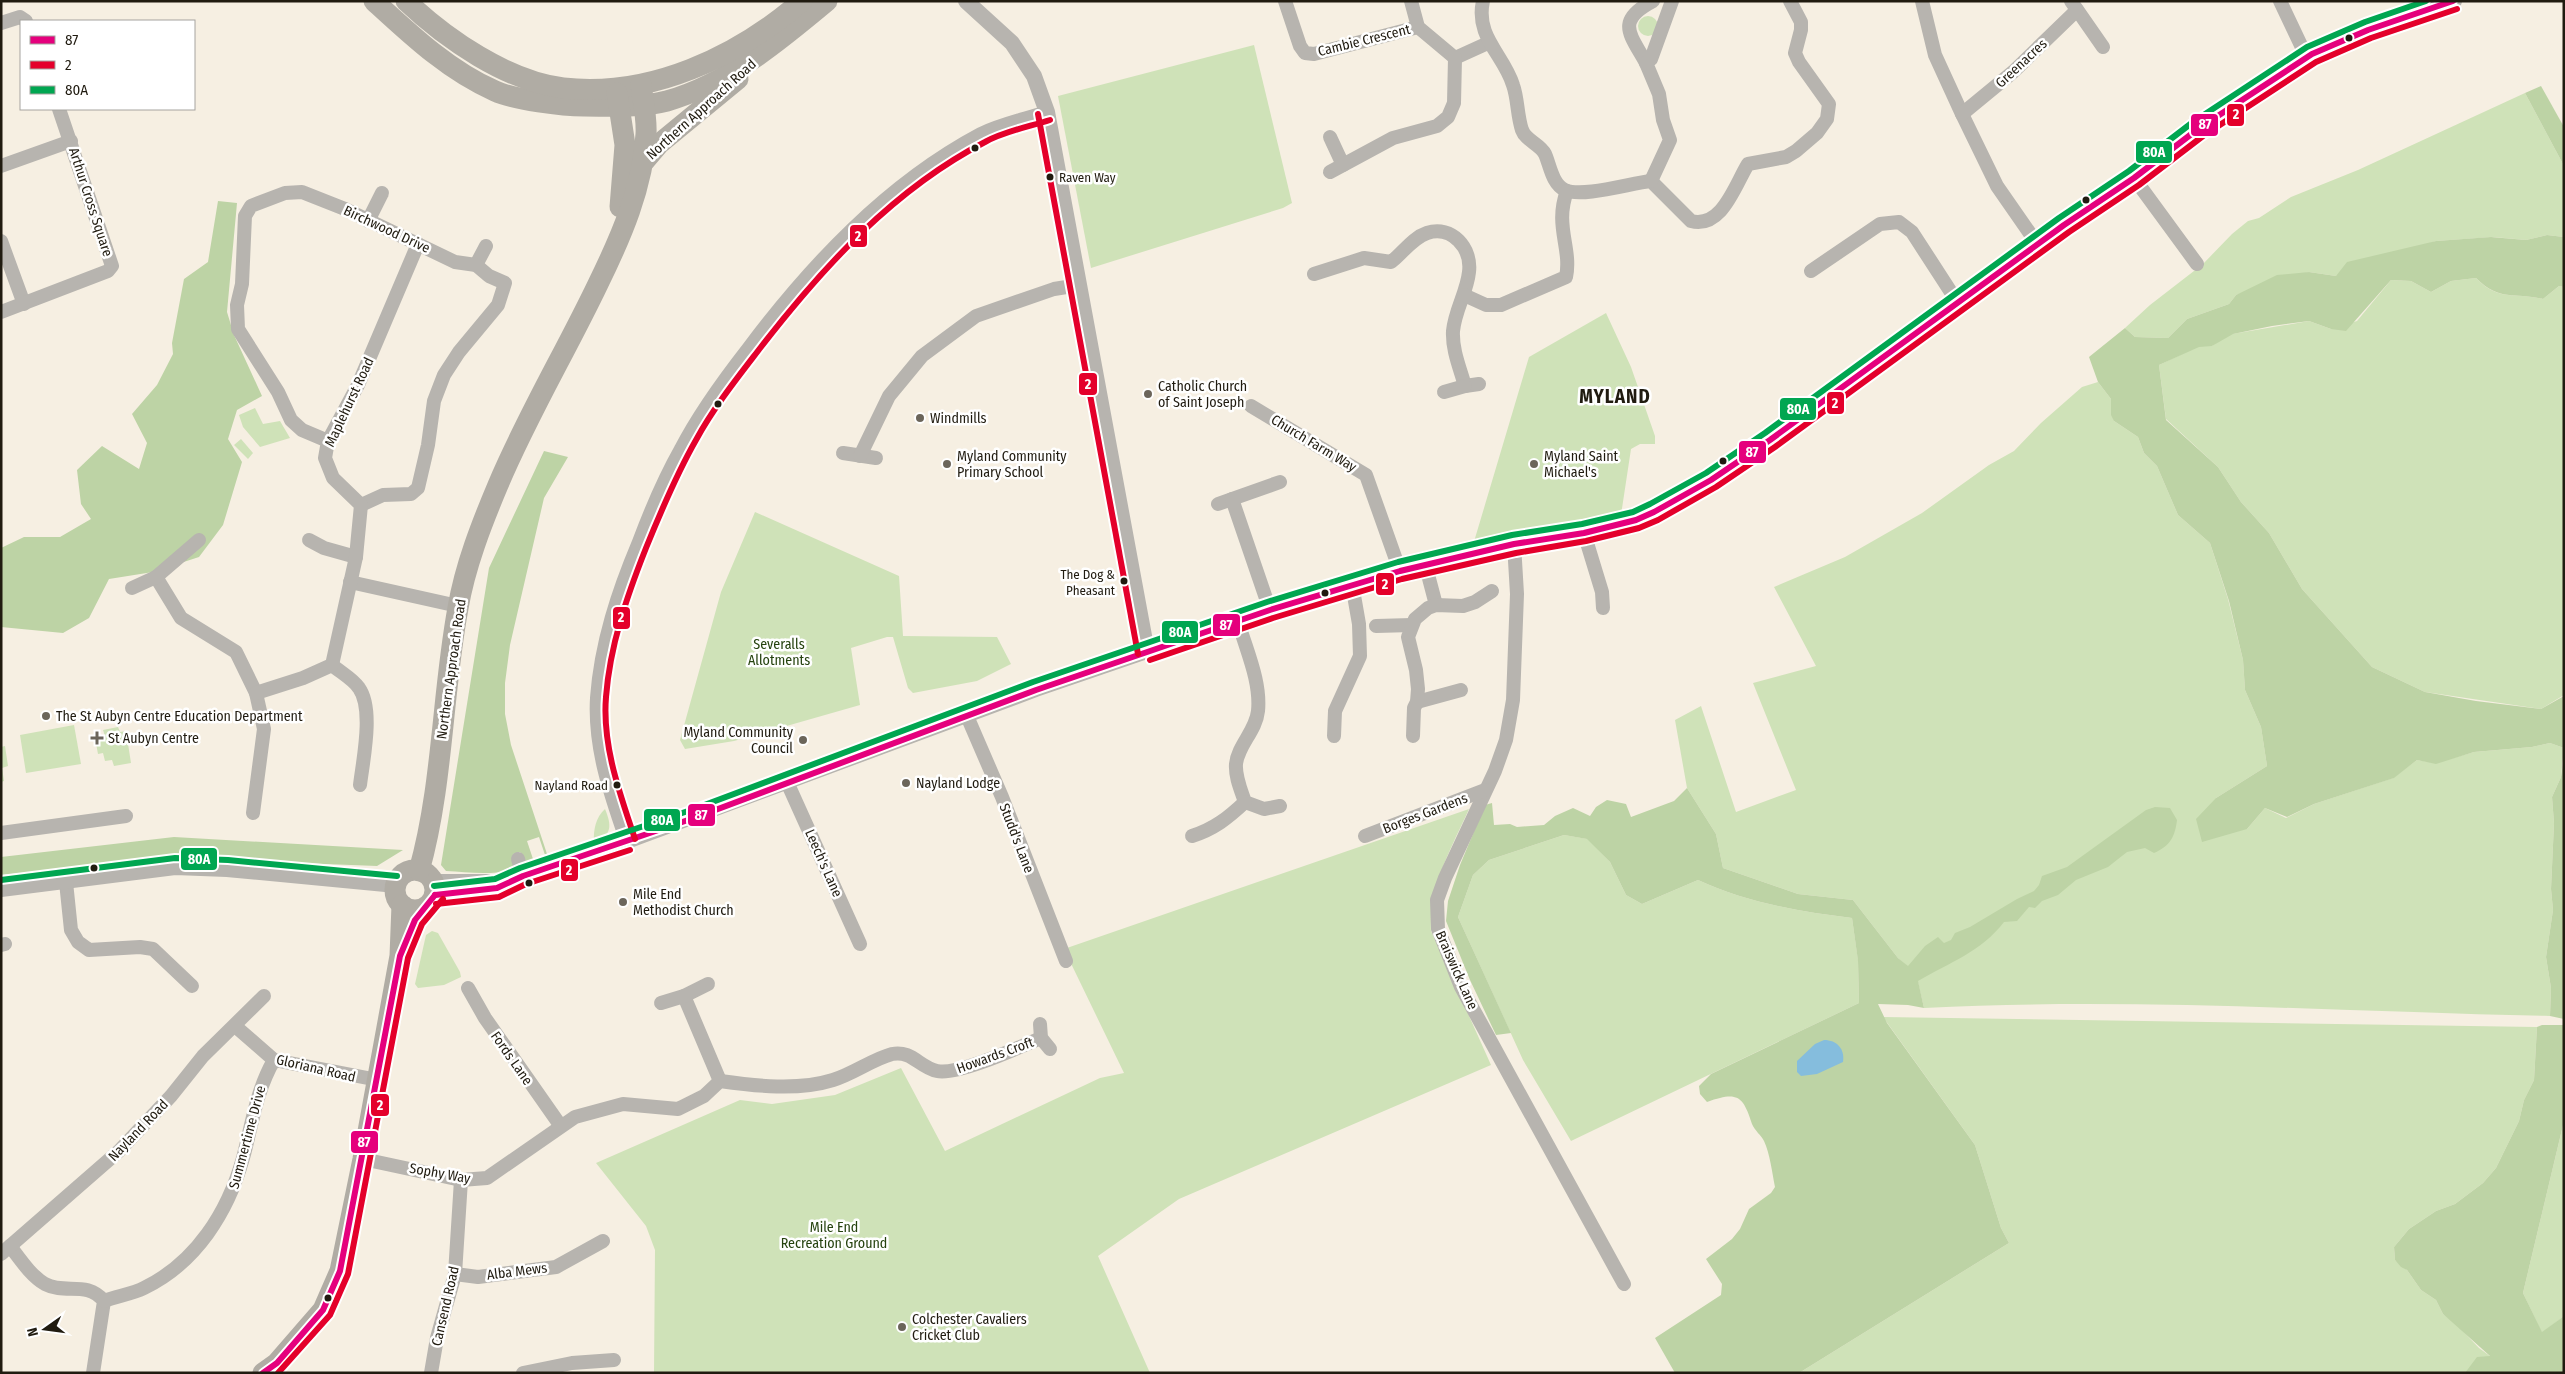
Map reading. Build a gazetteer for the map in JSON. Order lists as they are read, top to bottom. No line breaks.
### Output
{"streets":{"main road":["Northern Approach Road"],"street":["Cambie Crescent","Greenacres","Arthur Cross Square","Birchwood Drive","Maplehurst Road","Church Farm Way","Borges Gardens","Studd's Lane","Leech's Lane","Braiswick Lane","Howards Croft","Fords Lane","Gloriana Road","Nayland Road","Summertime Drive","Sophy Way","Alba Mews","Cansend Road"]},"crossings":[["Birchwood Drive","Maplehurst Road"],["Borges Gardens","Braiswick Lane"],["Fords Lane","Sophy Way"],["Gloriana Road","Nayland Road"],["Gloriana Road","Summertime Drive"],["Sophy Way","Cansend Road"],["Alba Mews","Cansend Road"]],"districts":["MYLAND"],"parks":["Severalls Allotments","Mile End Recreation Ground"],"places":{"other":["Raven Way","Catholic Church of Saint Joseph","Windmills","Myland Community Primary School","Myland Saint Michael's","The Dog & Pheasant","The St Aubyn Centre Education Department","Myland Community Council","Nayland Lodge","Nayland Road","Mile End Methodist Church","Colchester Cavaliers Cricket Club"],"health":["St Aubyn Centre"]},"lines":["transit line 87","transit line 80A","transit line 2"],"legend":["87","2","80A"],"north":"left"}
